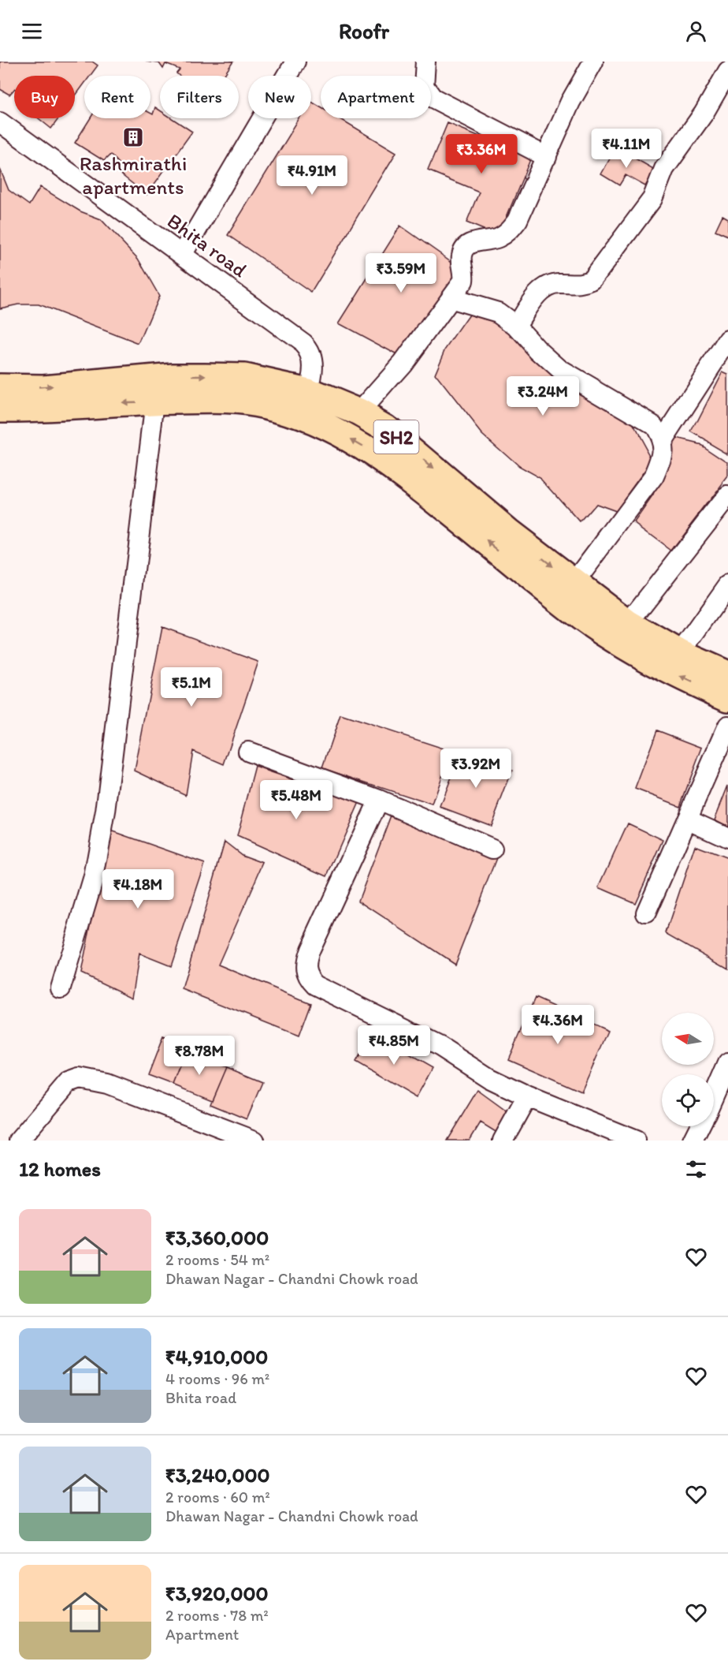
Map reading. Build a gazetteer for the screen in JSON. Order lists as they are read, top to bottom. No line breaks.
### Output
{"streets":{"main road":["SH2"],"street":["Bhita road"]},"crossings":[["Bhita road","SH2"]],"places":{"building":["Rashmirathi apartments"]},"north":"left","page":{"header":"Roofr","chip":["Buy","Rent","Filters","New","Apartment"],"price":["₹4.11M","₹3.36M","₹4.91M","₹3.59M","₹3.24M","₹5.1M","₹3.92M","₹5.48M","₹4.18M","₹4.36M","₹4.85M","₹8.78M"],"heading":"12 homes","list":[{"name":"₹3,360,000","note":"2 rooms · 54 m² · Dhawan Nagar - Chandni Chowk road"},{"name":"₹4,910,000","note":"4 rooms · 96 m² · Bhita road"},{"name":"₹3,240,000","note":"2 rooms · 60 m² · Dhawan Nagar - Chandni Chowk road"},{"name":"₹3,920,000","note":"2 rooms · 78 m² · Apartment"}]}}
